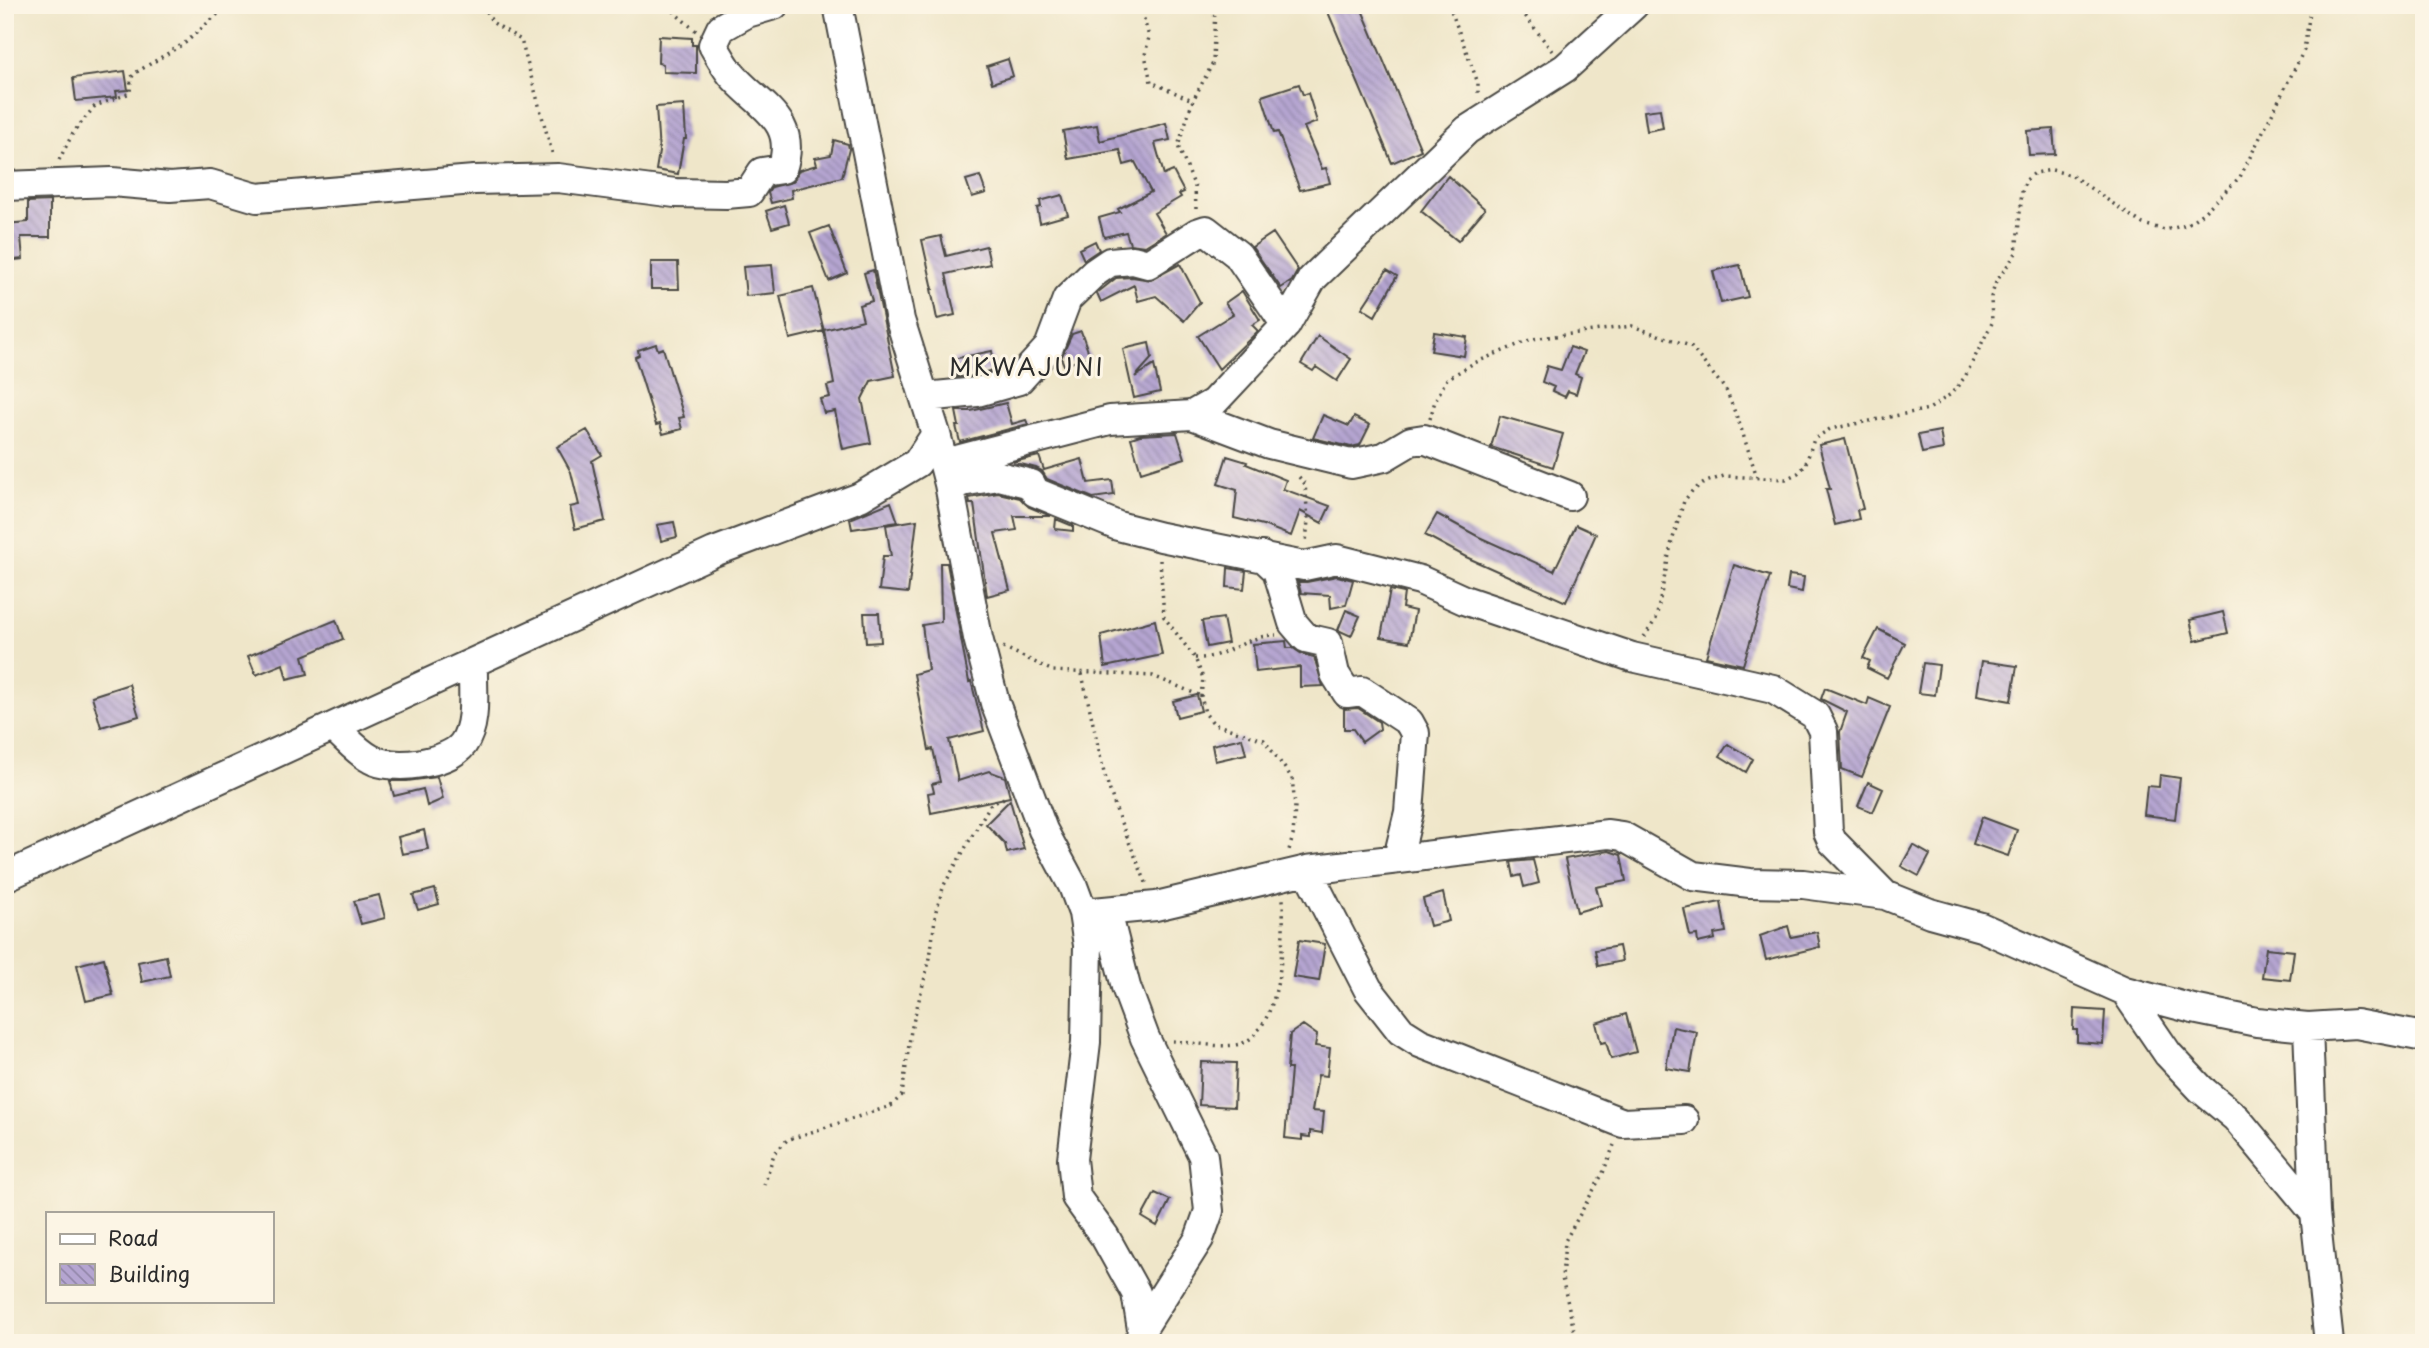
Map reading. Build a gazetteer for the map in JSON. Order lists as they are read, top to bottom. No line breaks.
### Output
{"districts":["MKWAJUNI"],"legend":["Road","Building"]}
